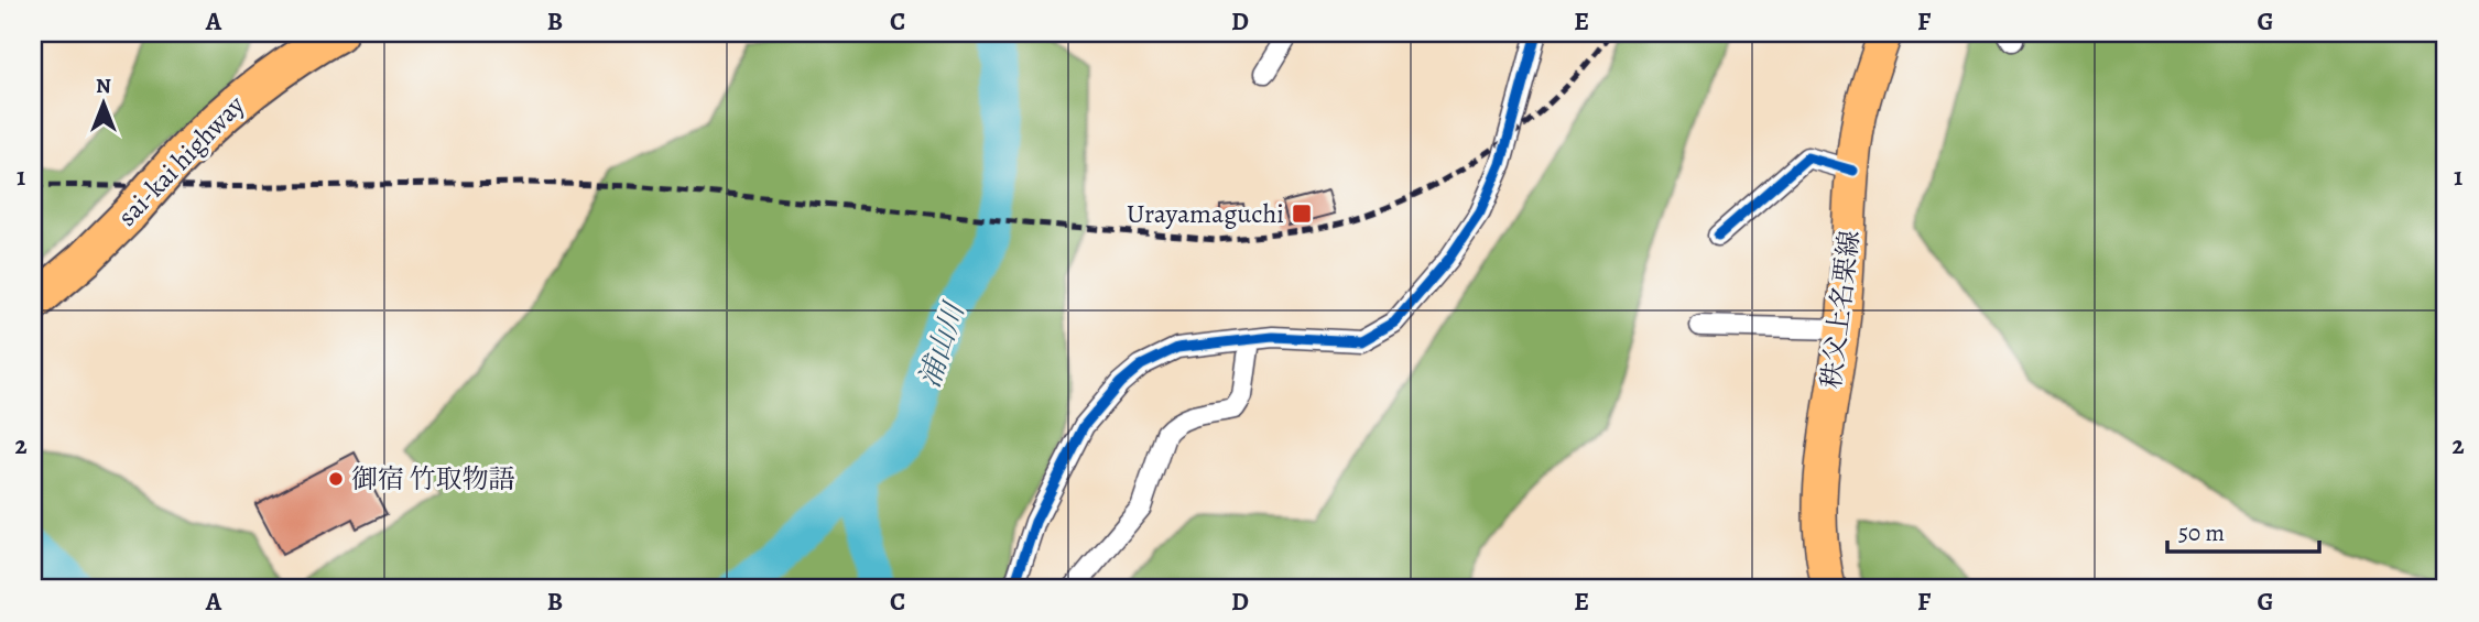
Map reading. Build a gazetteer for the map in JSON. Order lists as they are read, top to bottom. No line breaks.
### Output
{"streets":{"highway":["sai-kai highway"],"main road":["秩父上名栗線"]},"water":["浦山川"],"places":{"transit":["Urayamaguchi"],"other":["御宿 竹取物語"]},"scale_bar":"50 m","north":"top","grid":{"columns":["A","B","C","D","E","F","G"],"rows":["1","2"]}}
